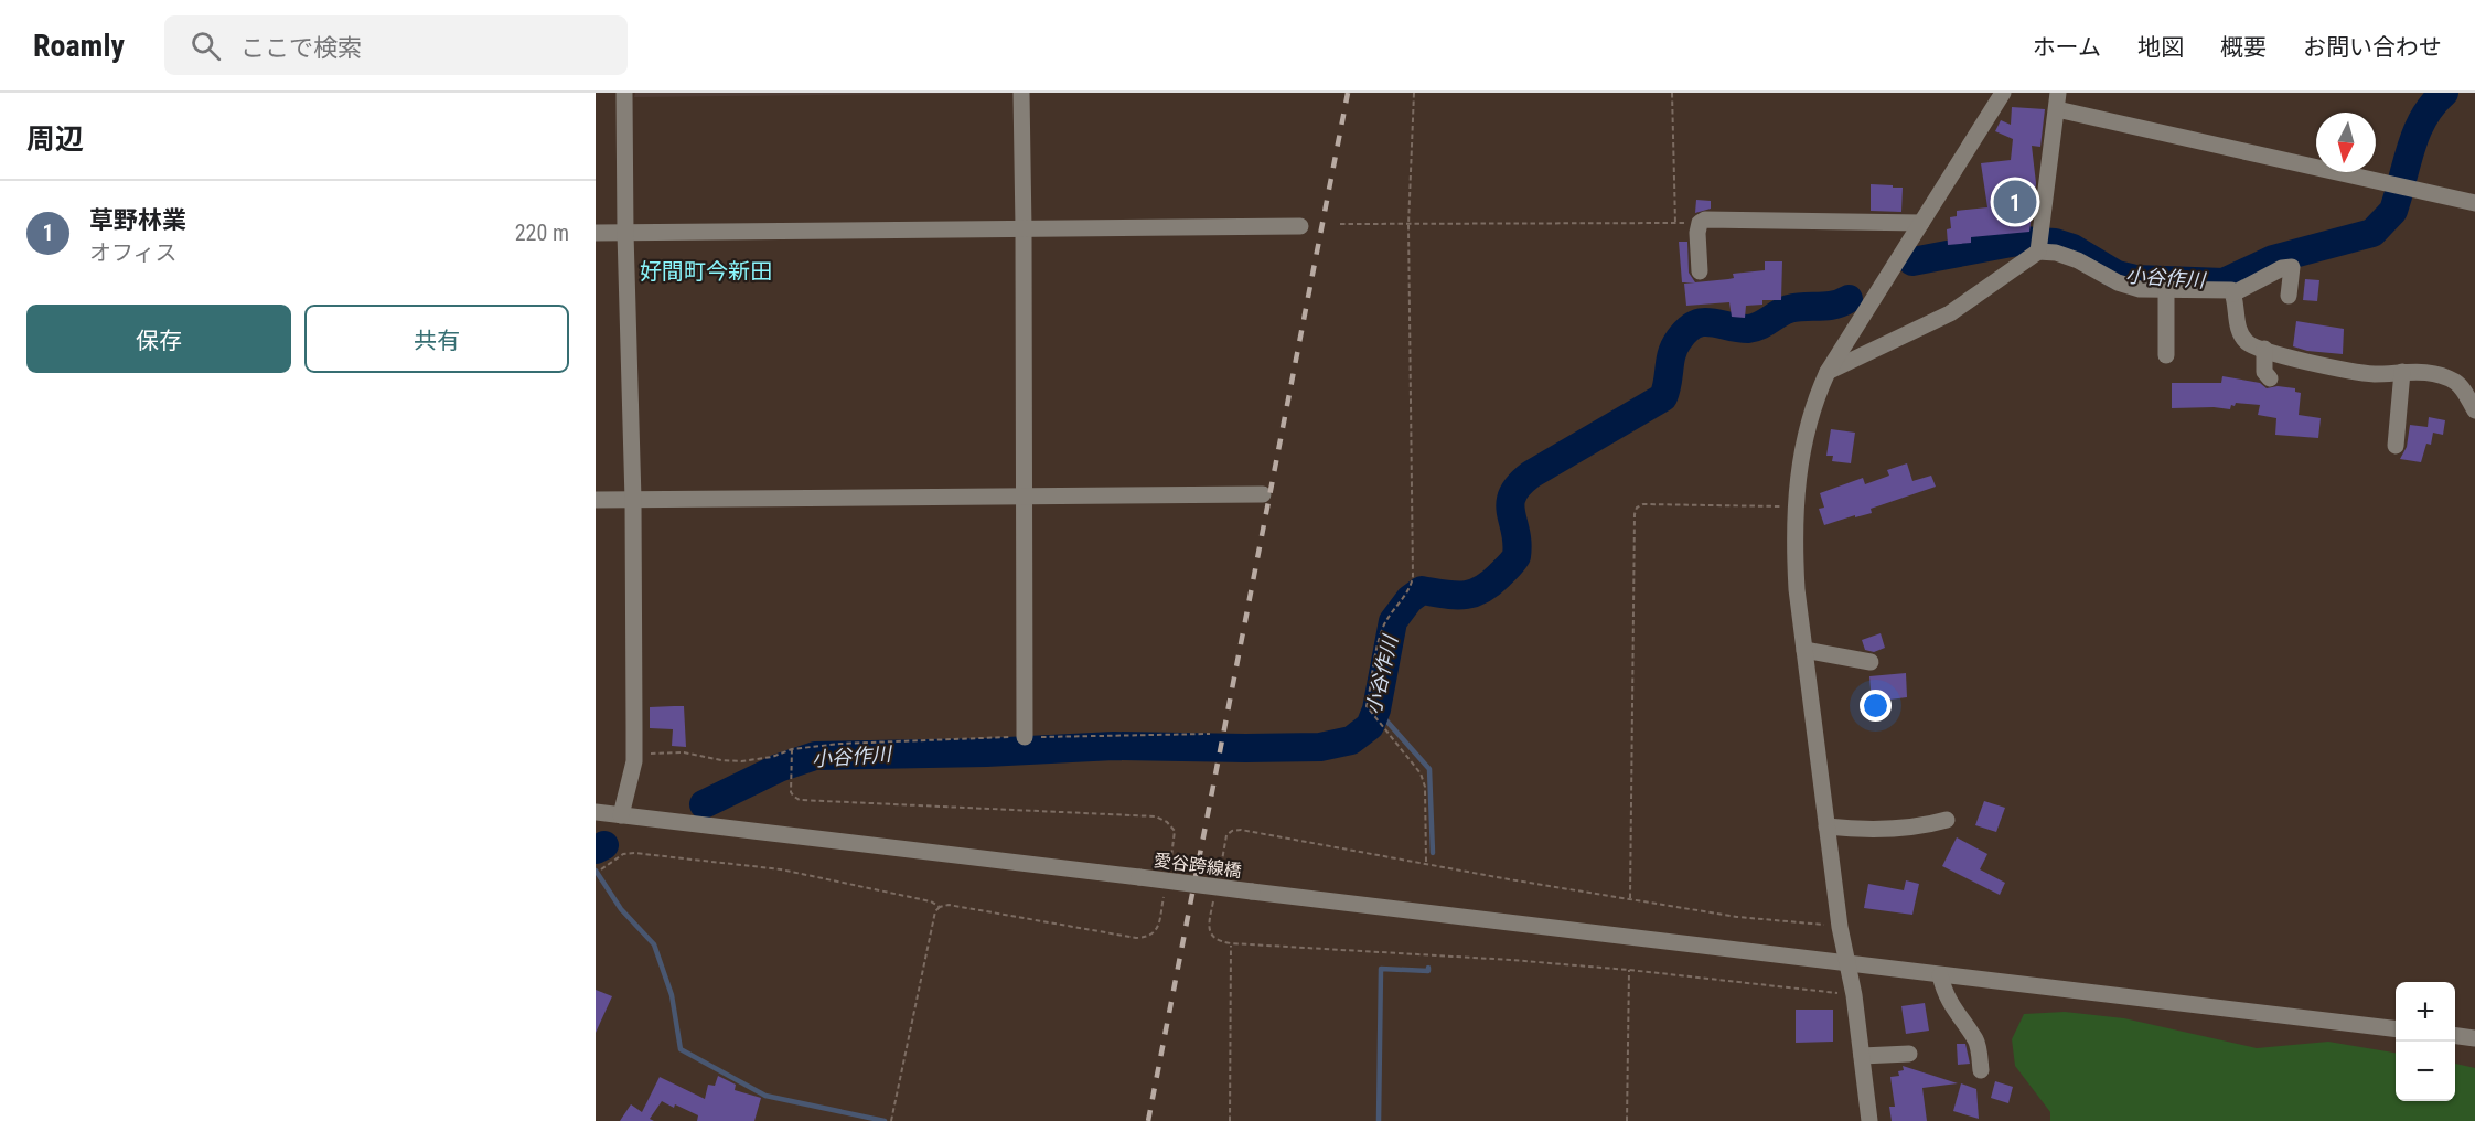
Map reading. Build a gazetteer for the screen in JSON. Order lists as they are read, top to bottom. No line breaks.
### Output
{"streets":{"street":["愛谷跨線橋"]},"districts":["好間町今新田"],"water":["小谷作川"],"north":"bottom","page":{"header":"Roamly","search":"ここで検索","nav":["ホーム","地図","概要","お問い合わせ"],"heading":"周辺","pins":"1","list":[{"mark":"1","name":"草野林業","note":"オフィス","value":"220 m"}],"buttons":["保存","共有"],"map_buttons":["+","−"]}}
